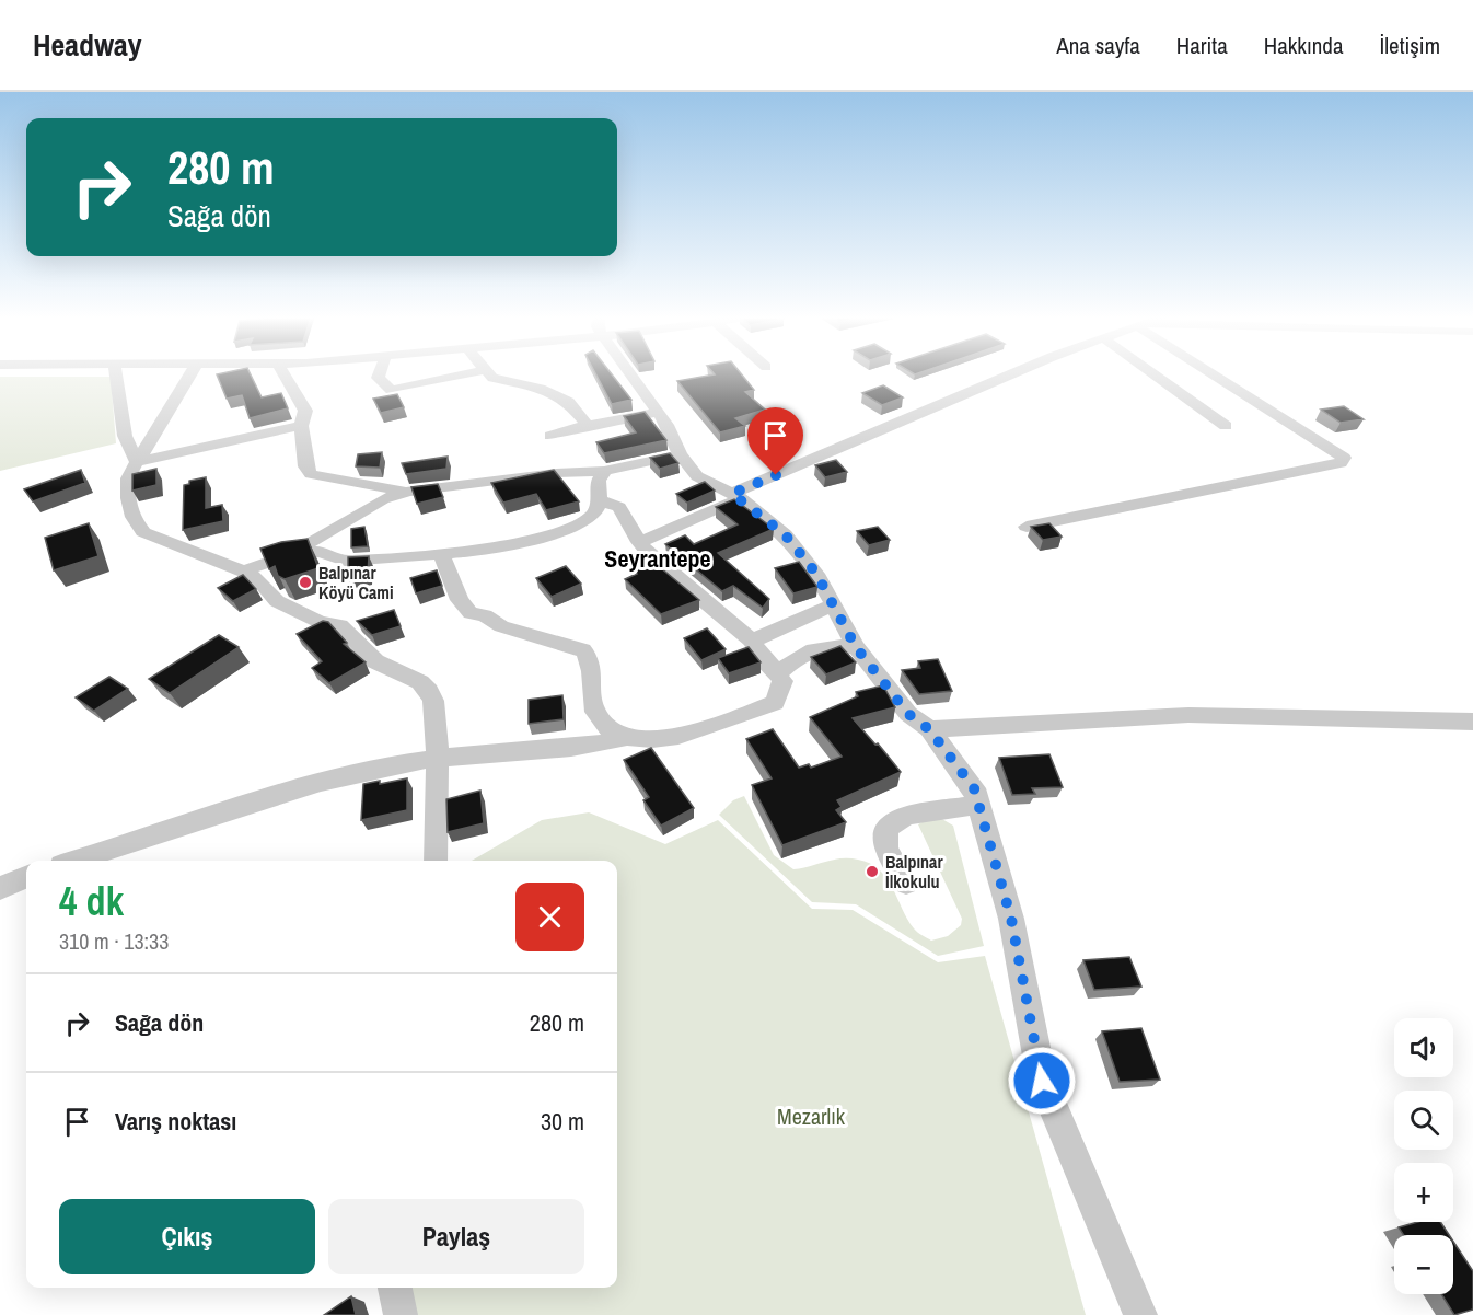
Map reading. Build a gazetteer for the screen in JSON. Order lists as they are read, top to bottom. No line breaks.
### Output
{"districts":["Seyrantepe"],"parks":["Mezarlık"],"places":["Balpınar Köyü Cami","Balpınar İlkokulu"],"page":{"header":"Headway","nav":["Ana sayfa","Harita","Hakkında","İletişim"],"turn":["280 m","Sağa dön"],"heading":["4 dk","310 m · 13:33"],"list":[{"name":"Sağa dön","value":"280 m"},{"name":"Varış noktası","value":"30 m"}],"map_buttons":["+","−"],"buttons":["Çıkış","Paylaş"]}}
